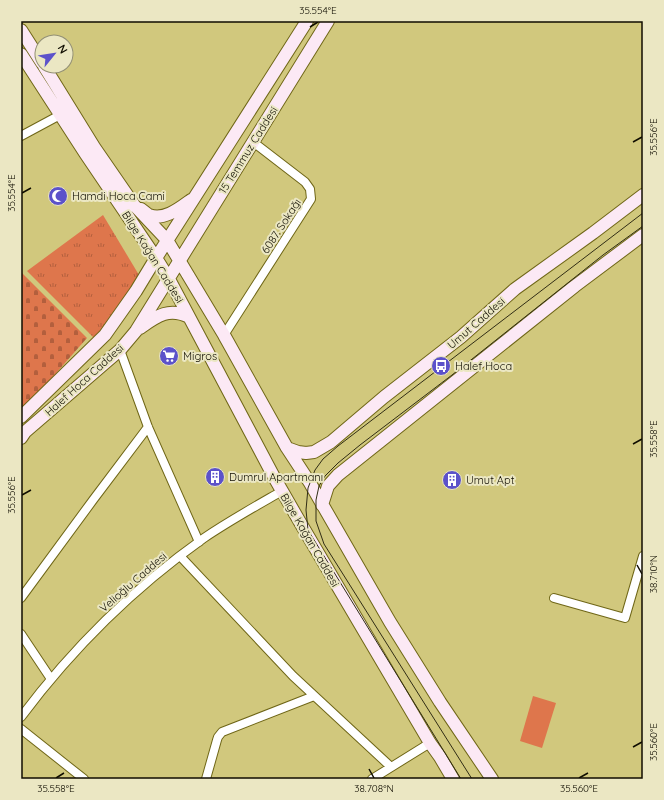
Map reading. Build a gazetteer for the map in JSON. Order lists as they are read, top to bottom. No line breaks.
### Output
{"streets":{"street":["15 Temmuz Caddesi","6087. Sokağı","Bilge Kağan Caddesi","Umut Caddesi","Halef Hoca Caddesi","Velioğlu Caddesi"]},"crossings":[["15 Temmuz Caddesi","6087. Sokağı"],["15 Temmuz Caddesi","Bilge Kağan Caddesi"],["15 Temmuz Caddesi","Halef Hoca Caddesi"],["6087. Sokağı","Bilge Kağan Caddesi"],["Bilge Kağan Caddesi","Umut Caddesi"],["Bilge Kağan Caddesi","Halef Hoca Caddesi"],["Bilge Kağan Caddesi","Velioğlu Caddesi"]],"places":{"mosque":["Hamdi Hoca Cami"],"supermarket":["Migros"],"bus stop":["Halef Hoca"],"building":["Dumrul Apartmanı","Umut Apt"]},"north":"top right","coordinates":["35.554°E","35.556°E","35.558°E","38.710°N","35.560°E","38.708°N"]}
